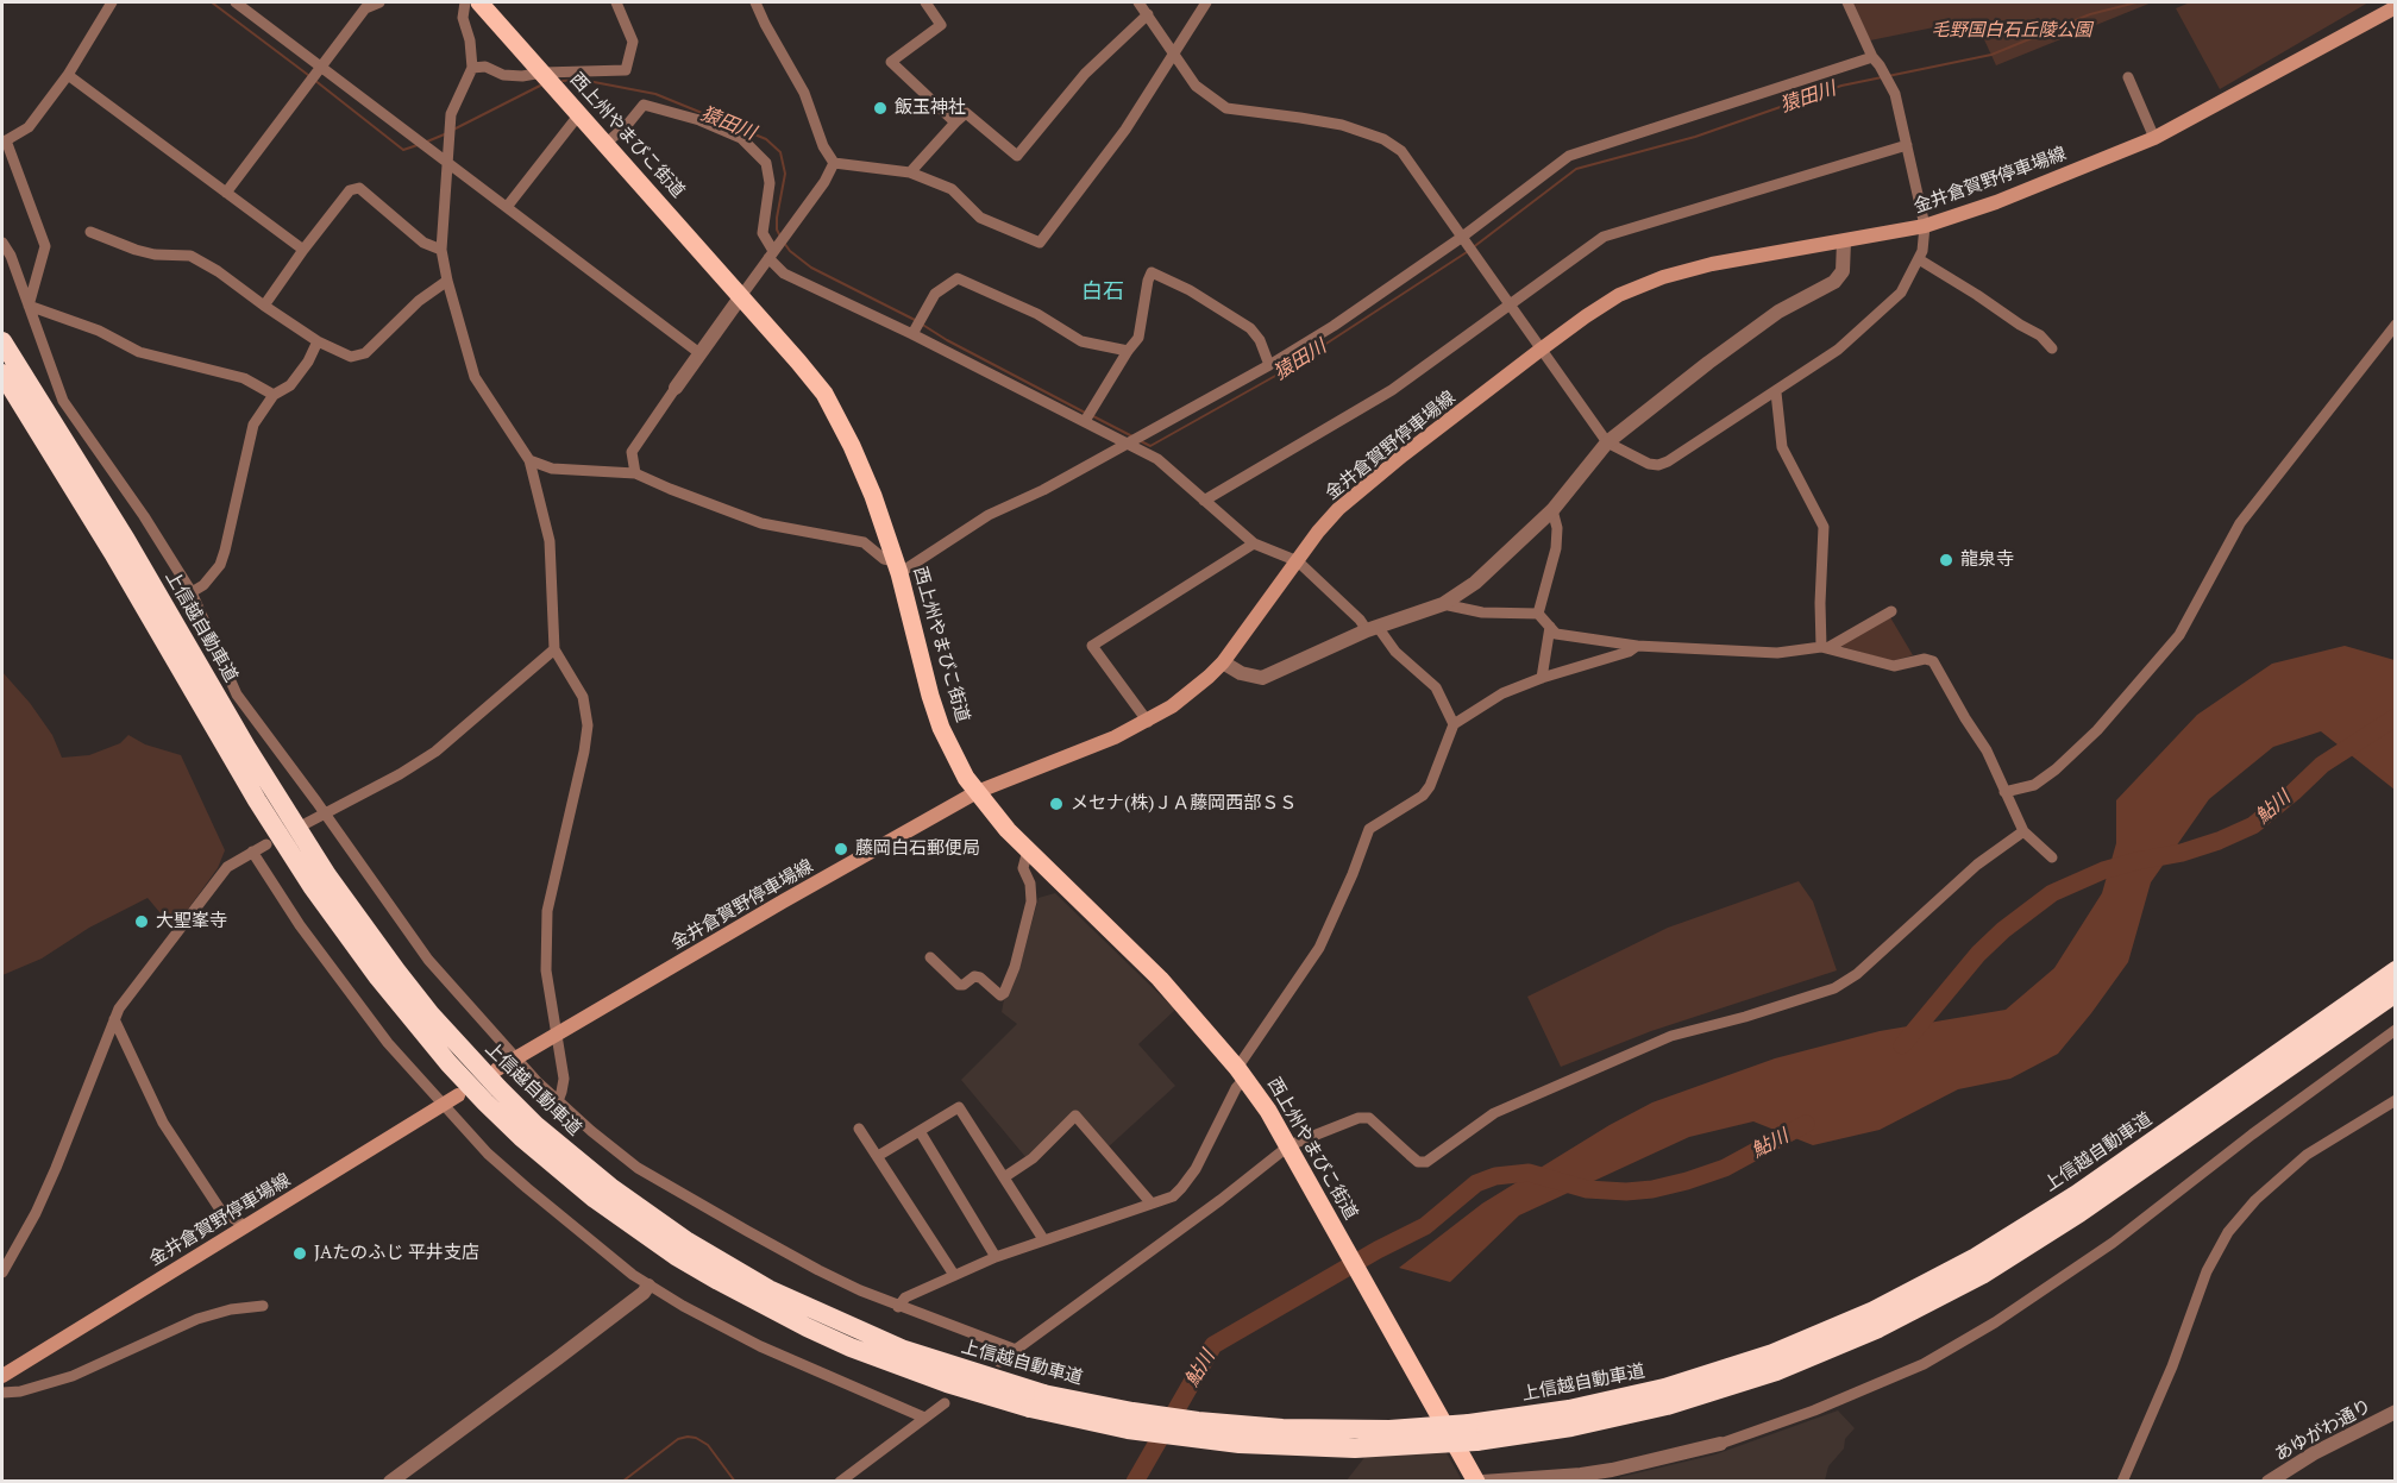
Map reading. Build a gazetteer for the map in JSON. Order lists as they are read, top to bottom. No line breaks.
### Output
{"streets":{"highway":["西上州やまびこ街道","上信越自動車道"],"main road":["金井倉賀野停車場線"],"street":["あゆがわ通り"]},"crossings":[["西上州やまびこ街道","金井倉賀野停車場線"]],"districts":["白石"],"water":["猿田川","鮎川"],"parks":["毛野国白石丘陵公園"],"places":["飯玉神社","龍泉寺","メセナ(株)ＪＡ藤岡西部ＳＳ","藤岡白石郵便局","大聖峯寺","JAたのふじ 平井支店"]}
